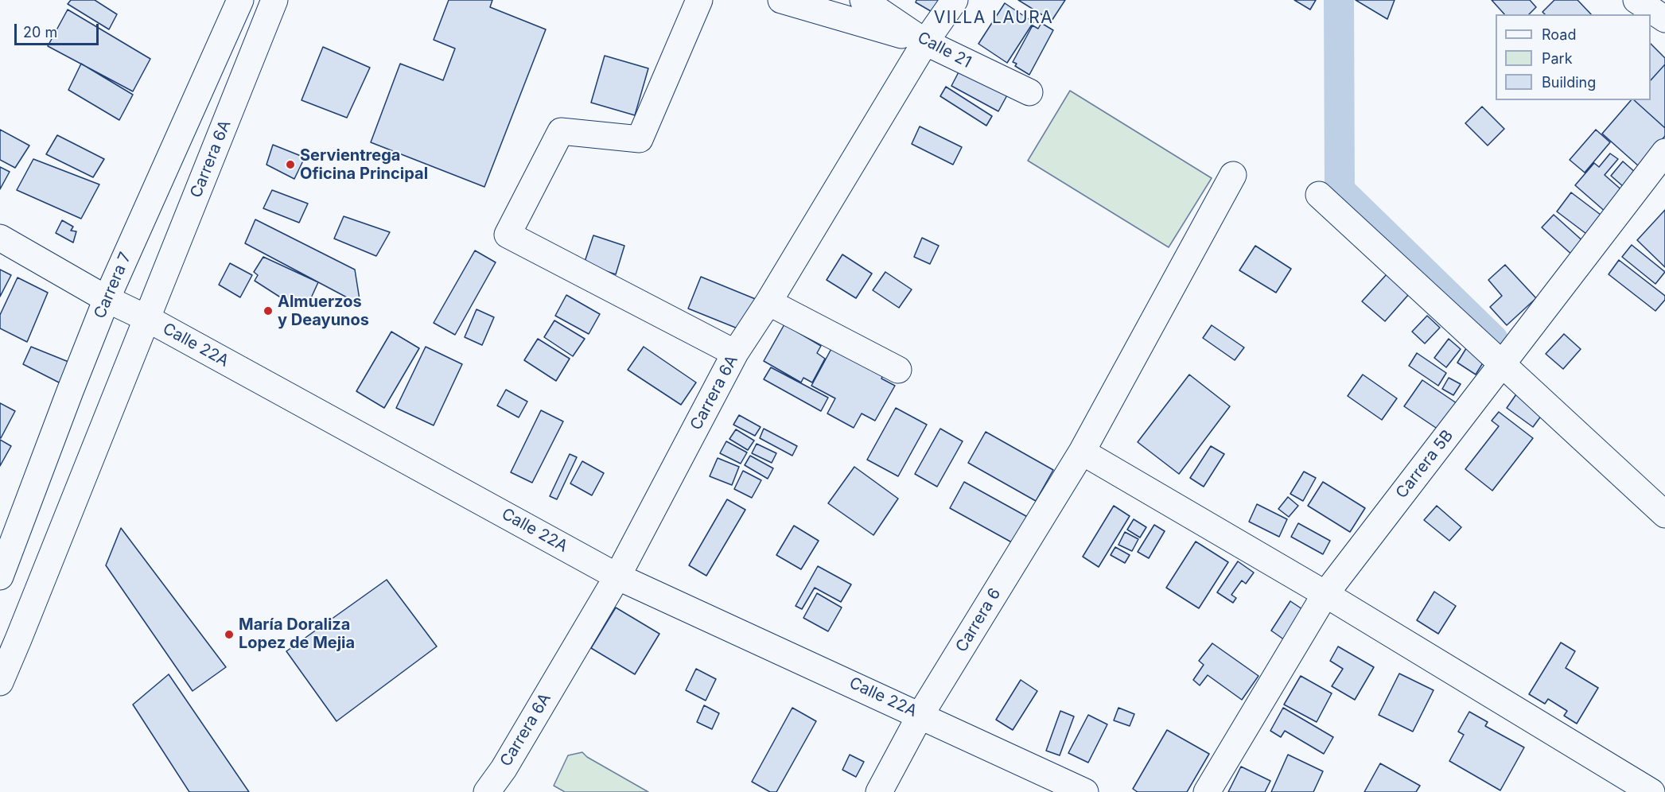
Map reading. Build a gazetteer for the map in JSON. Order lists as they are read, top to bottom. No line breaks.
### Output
{"streets":{"street":["Calle 21","Carrera 6A","Carrera 7","Calle 22A","Carrera 5B","Carrera 6"]},"crossings":[["Calle 21","Carrera 6A"],["Carrera 6A","Calle 22A"],["Carrera 7","Calle 22A"],["Calle 22A","Carrera 6"]],"districts":["VILLA LAURA"],"places":["Servientrega Oficina Principal","Almuerzos y Deayunos","María Doraliza Lopez de Mejia"],"legend":["Road","Park","Building"],"scale_bar":"20 m"}
